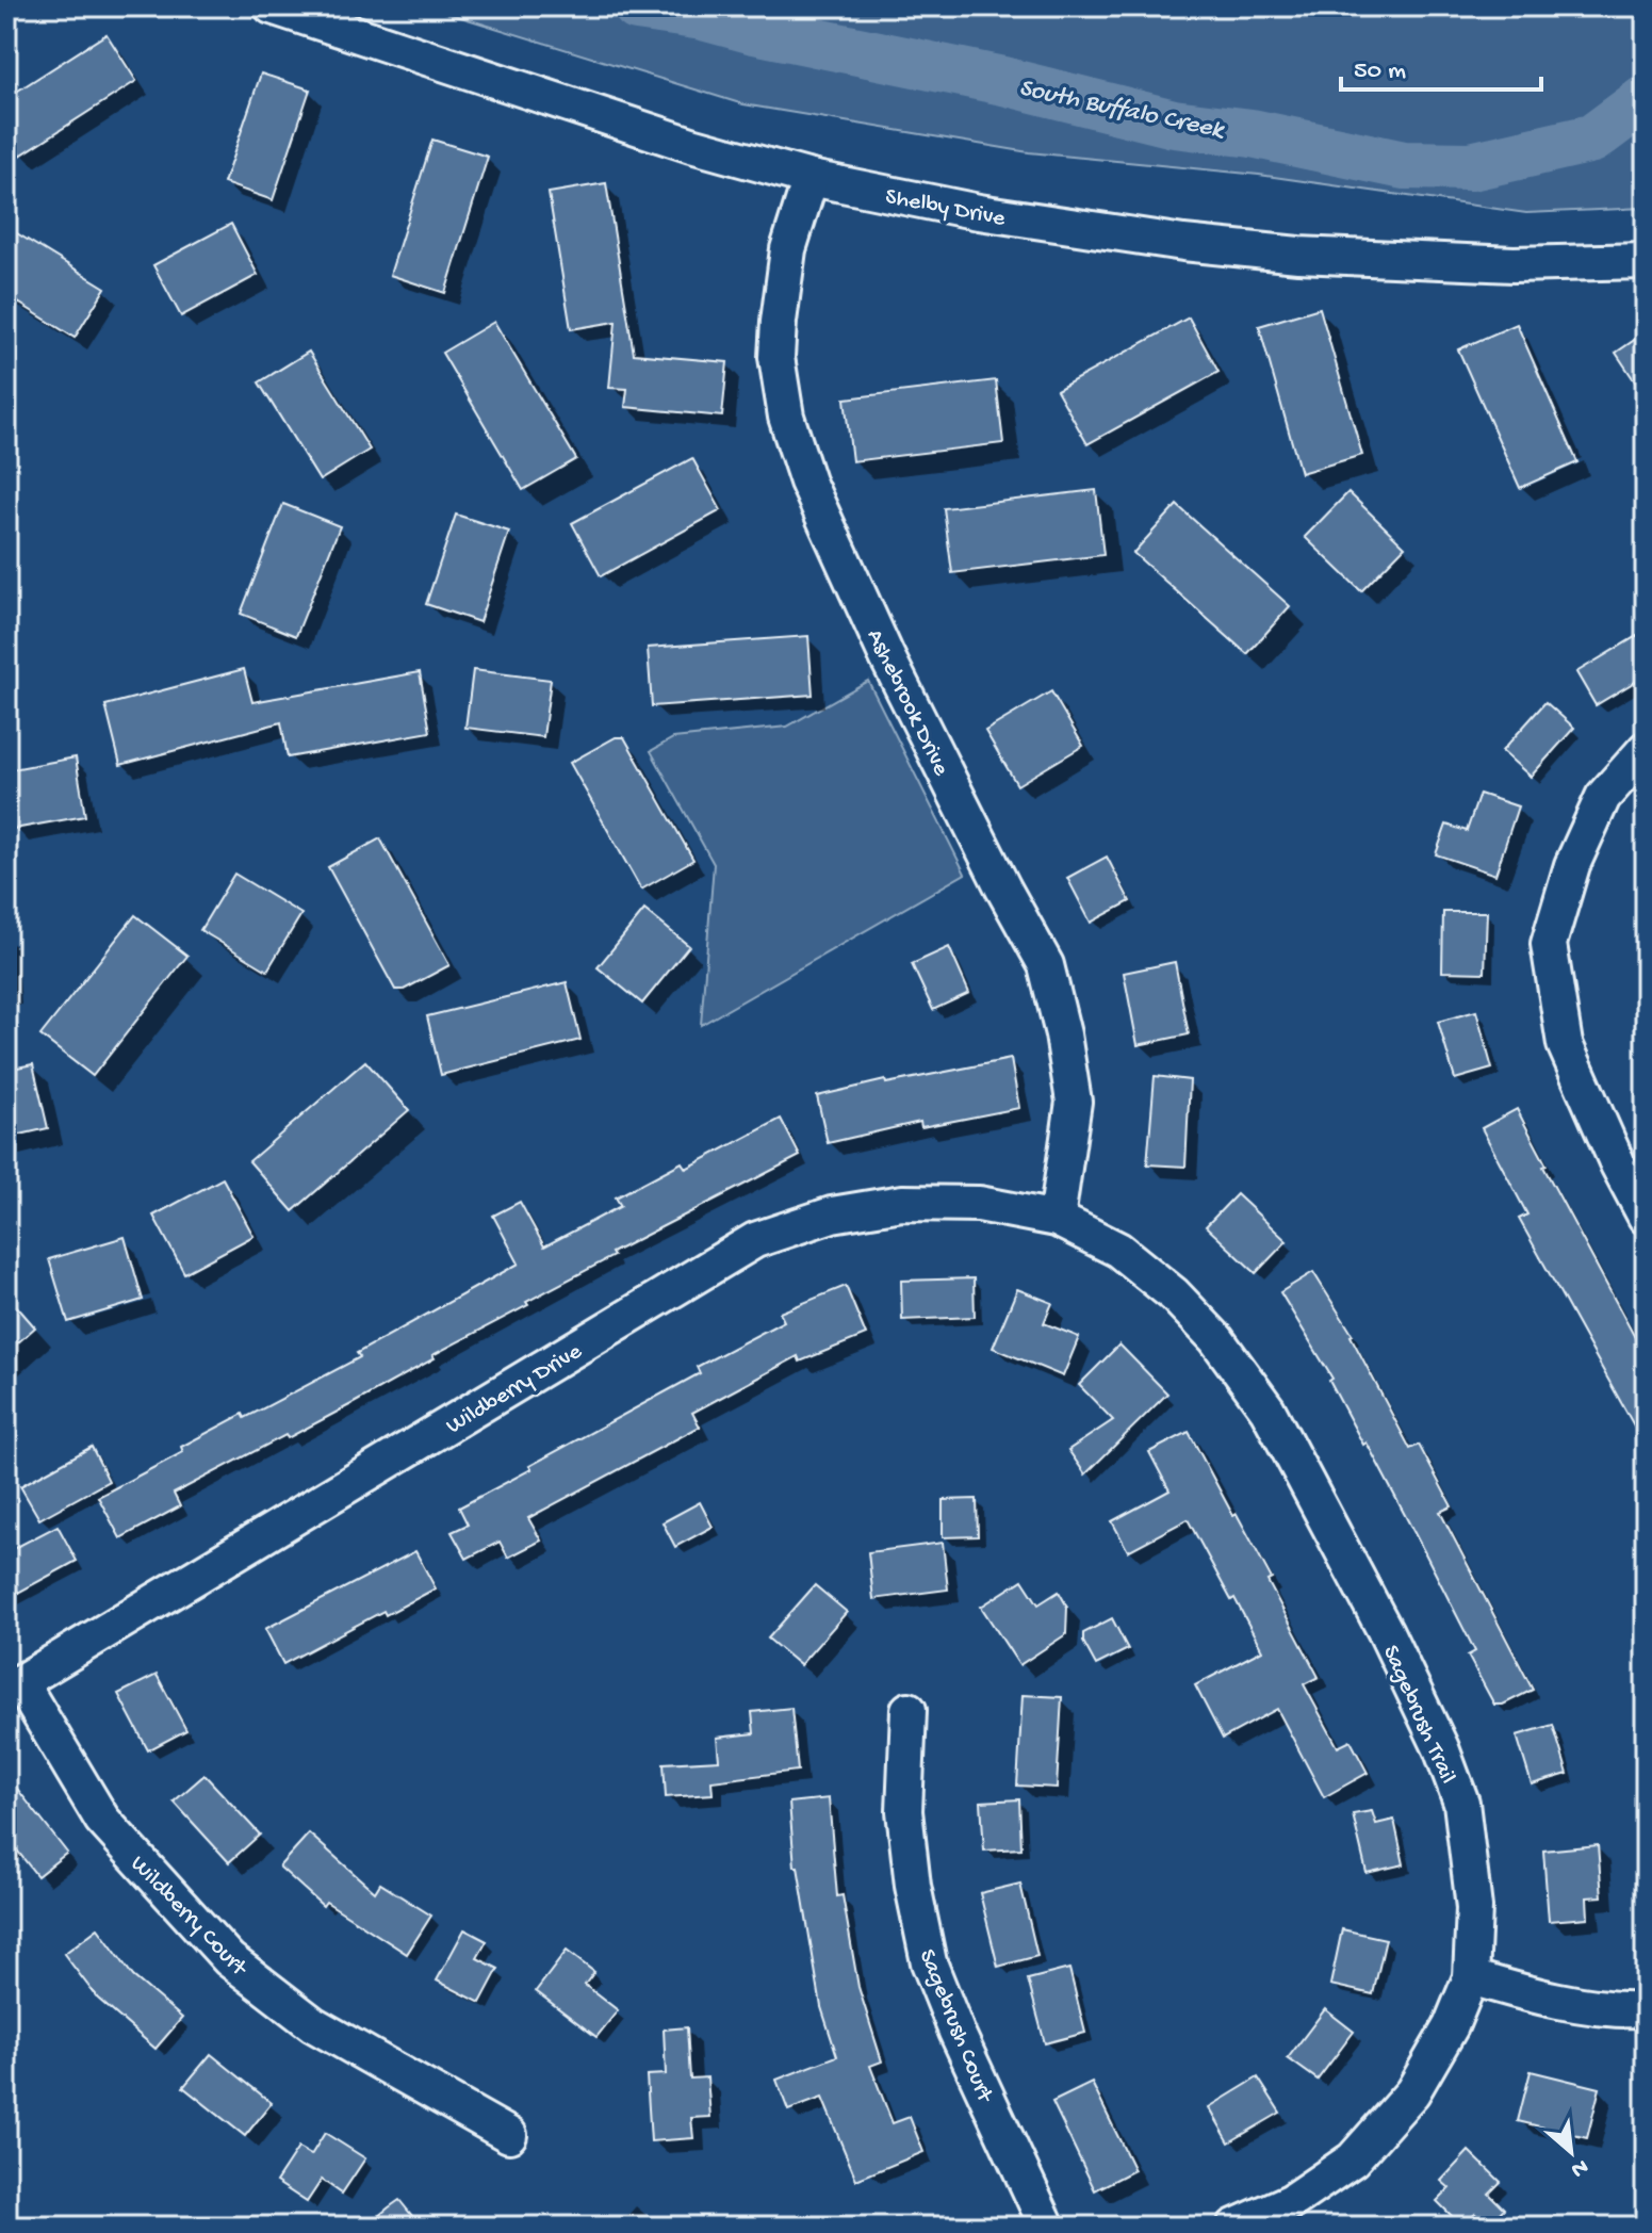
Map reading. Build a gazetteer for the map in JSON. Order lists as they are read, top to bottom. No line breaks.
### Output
{"streets":{"street":["Shelby Drive","Ashebrook Drive","Wildberry Drive","Sagebrush Trail","Wildberry Court","Sagebrush Court"]},"crossings":[["Shelby Drive","Ashebrook Drive"],["Ashebrook Drive","Wildberry Drive"],["Ashebrook Drive","Sagebrush Trail"],["Wildberry Drive","Sagebrush Trail"],["Wildberry Drive","Wildberry Court"]],"water":["South Buffalo Creek"],"scale_bar":"50 m","north":"bottom right"}
